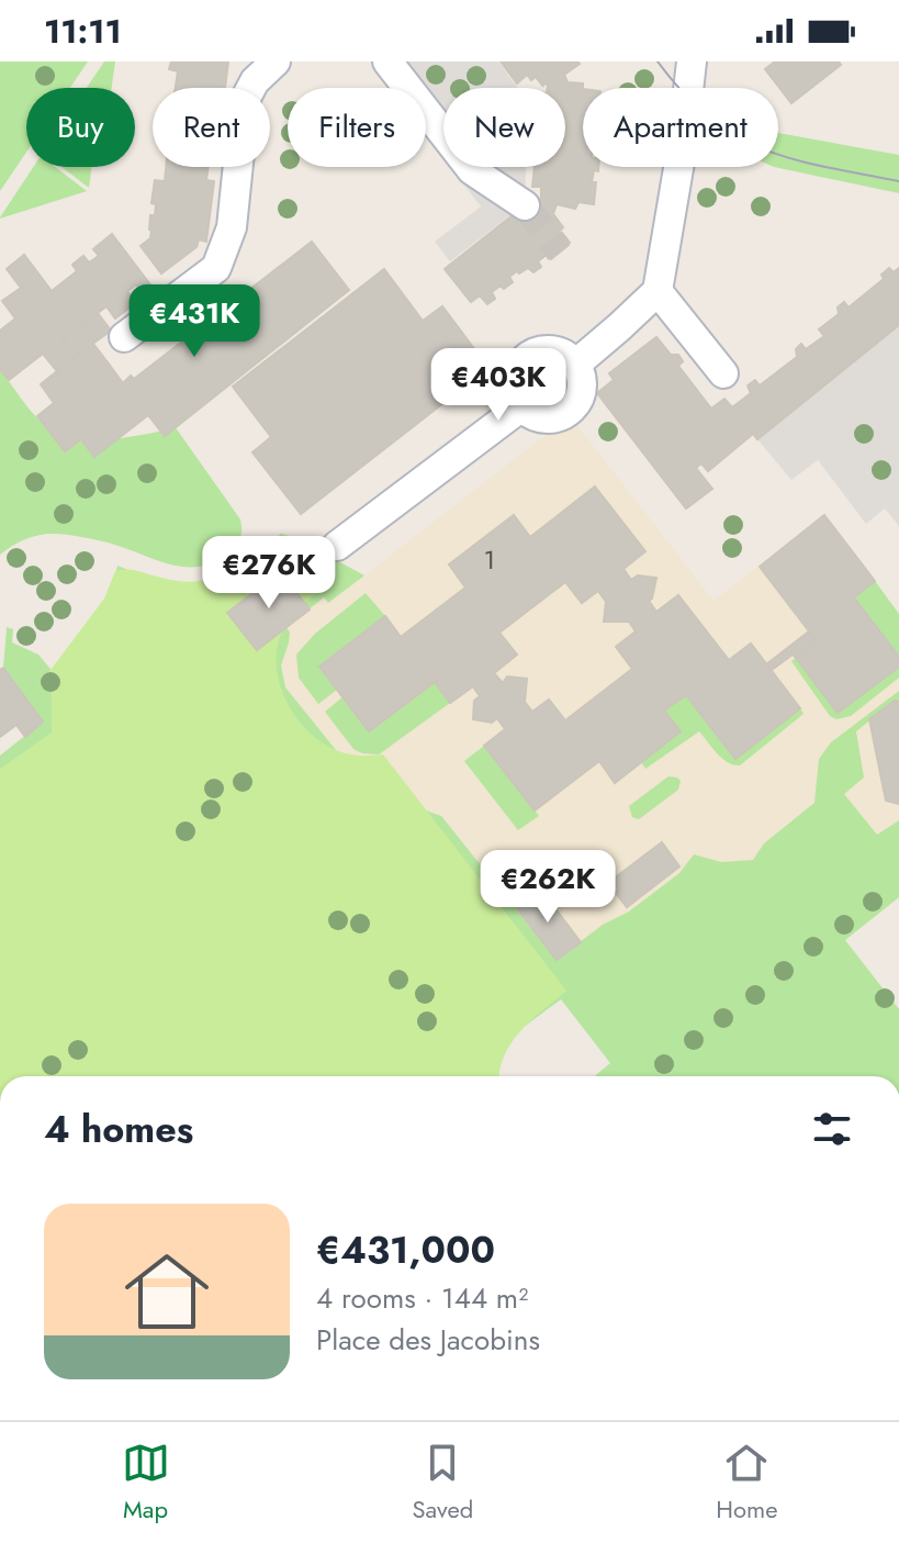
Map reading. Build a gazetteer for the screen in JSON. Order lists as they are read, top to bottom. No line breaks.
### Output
{"house_numbers":["1"],"page":{"status":"11:11","chip":["Buy","Rent","Filters","New","Apartment"],"price":["€431K","€403K","€276K","€262K"],"heading":"4 homes","list":[{"name":"€431,000","note":"4 rooms · 144 m² · Place des Jacobins"}],"tabs":["Map","Saved","Home"]}}
